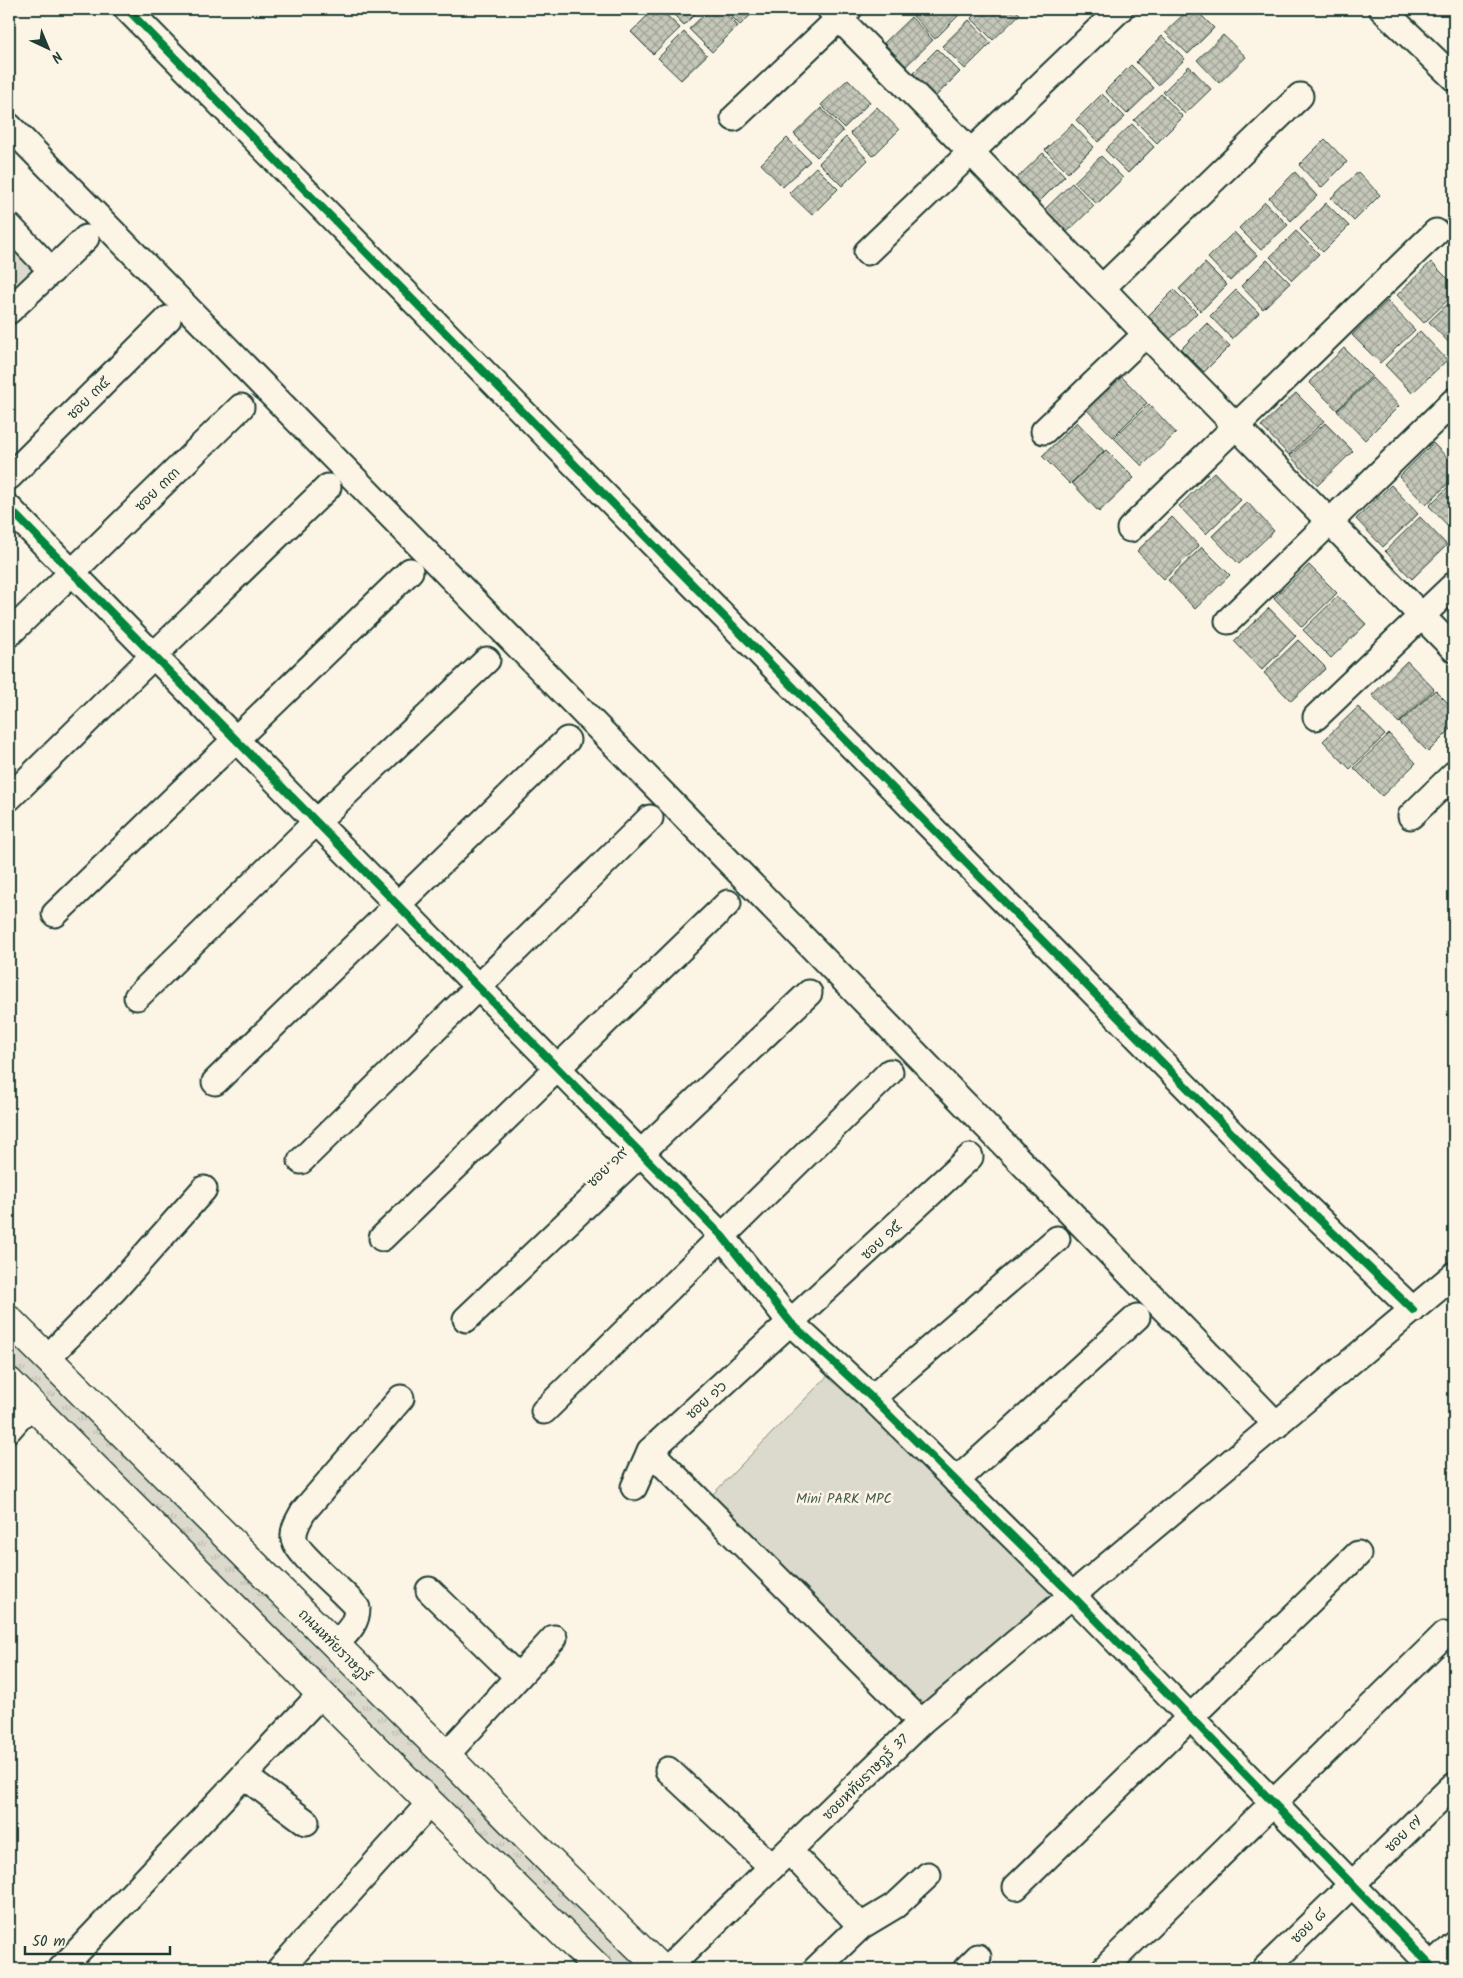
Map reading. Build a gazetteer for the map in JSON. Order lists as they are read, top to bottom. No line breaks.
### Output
{"streets":{"main road":["ถนนหทัยราษฎร์"],"street":["ซอย ๓๕","ซอย ๓๓","ซอย ๑๙","ซอย ๑๕","ซอย ๑๖","ซอยหทัยราษฎร์ 37","ซอย ๗","ซอย ๘"]},"crossings":[["ซอย ๑๕","ซอย ๑๖"],["ซอย ๗","ซอย ๘"]],"parks":["Mini PARK MPC"],"scale_bar":"50 m","north":"bottom right"}
